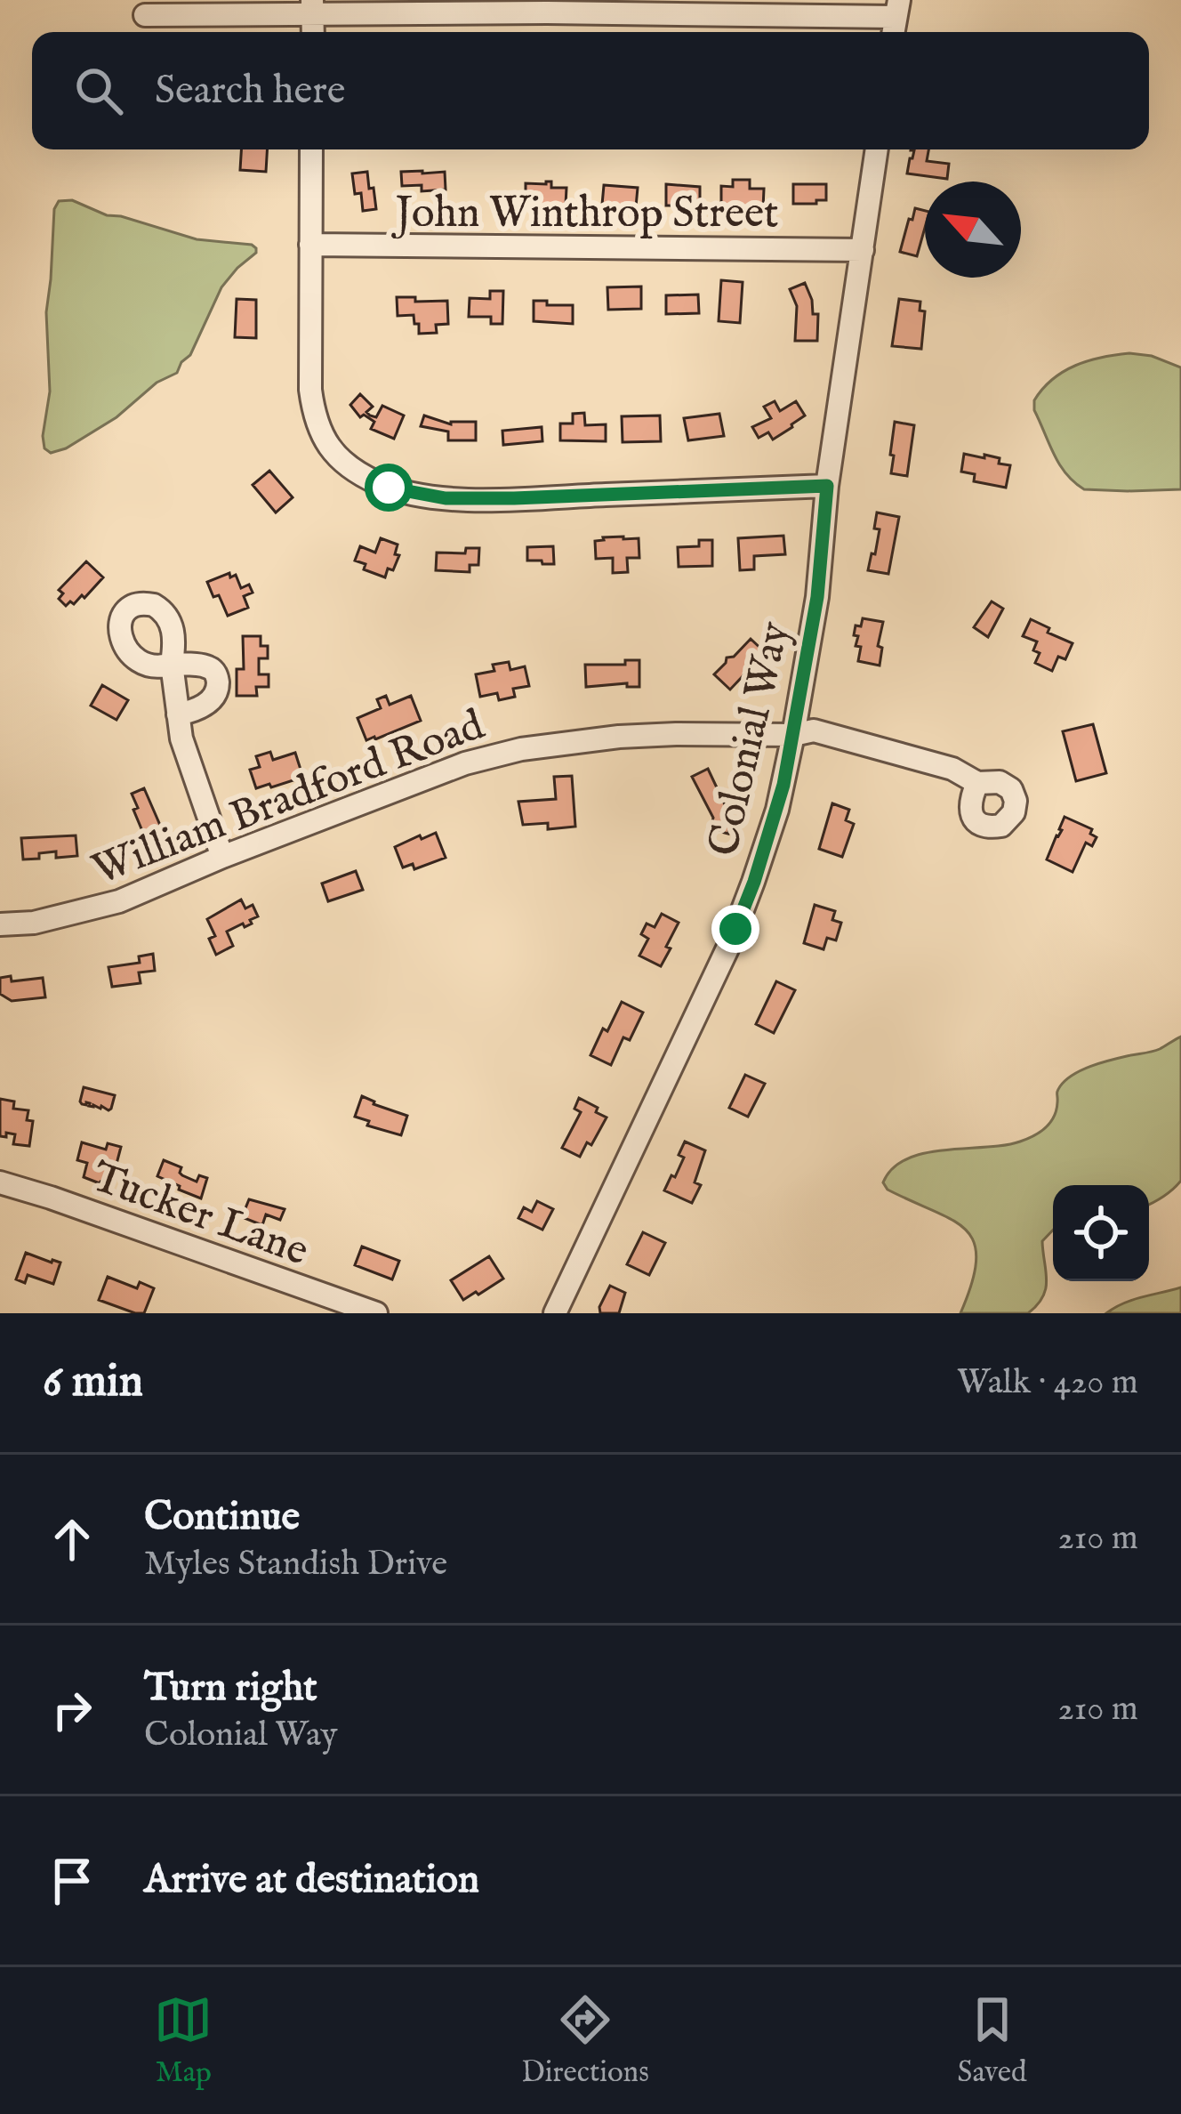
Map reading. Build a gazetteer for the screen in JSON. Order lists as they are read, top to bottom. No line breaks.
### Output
{"streets":{"street":["John Winthrop Street","Colonial Way","William Bradford Road","Tucker Lane"]},"crossings":[["John Winthrop Street","Colonial Way"],["Colonial Way","William Bradford Road"]],"north":"top left","page":{"search":"Search here","heading":["6 min","Walk · 420 m"],"list":[["Continue","Myles Standish Drive","210 m"],["Turn right","Colonial Way","210 m"],"Arrive at destination"],"nav":["Map","Directions","Saved"]}}
